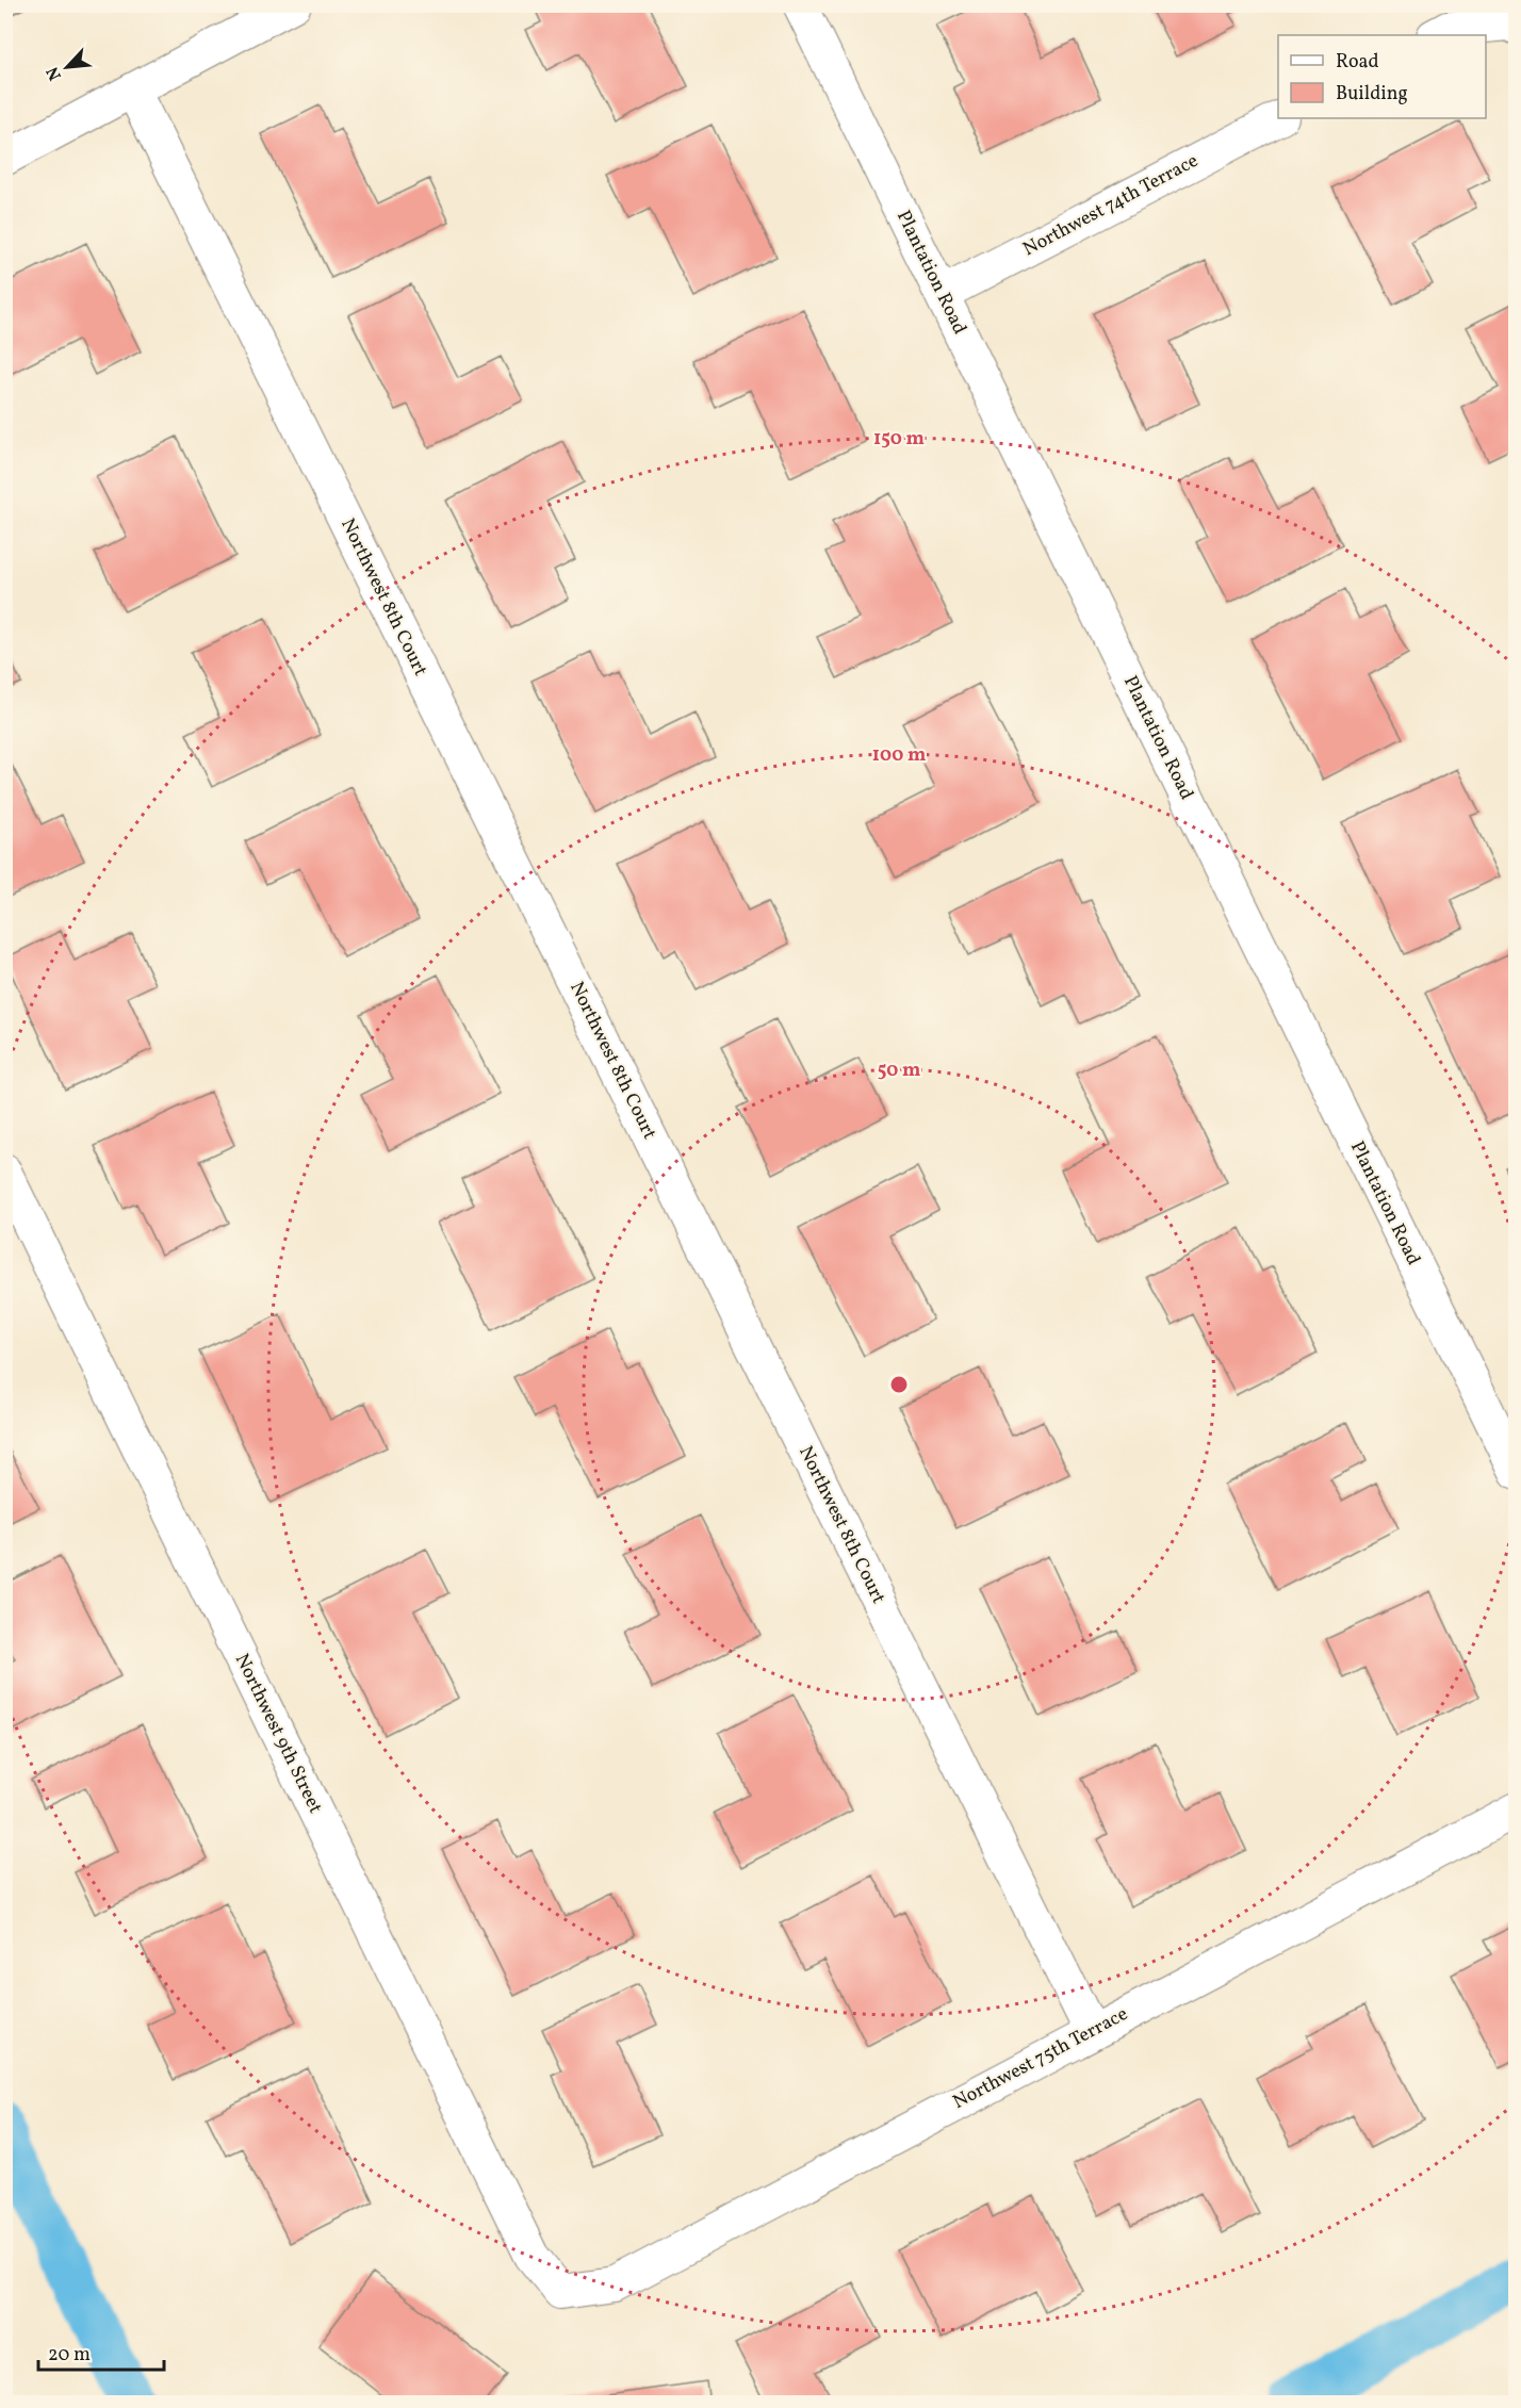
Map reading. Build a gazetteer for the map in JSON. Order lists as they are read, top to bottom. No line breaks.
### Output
{"streets":{"street":["Northwest 74th Terrace","Plantation Road","Northwest 8th Court","Northwest 9th Street","Northwest 75th Terrace"]},"crossings":[["Northwest 74th Terrace","Plantation Road"],["Northwest 8th Court","Northwest 75th Terrace"],["Northwest 9th Street","Northwest 75th Terrace"]],"legend":["Road","Building"],"scale_bar":"20 m","north":"bottom left","rings":["150 m","100 m","50 m"]}
